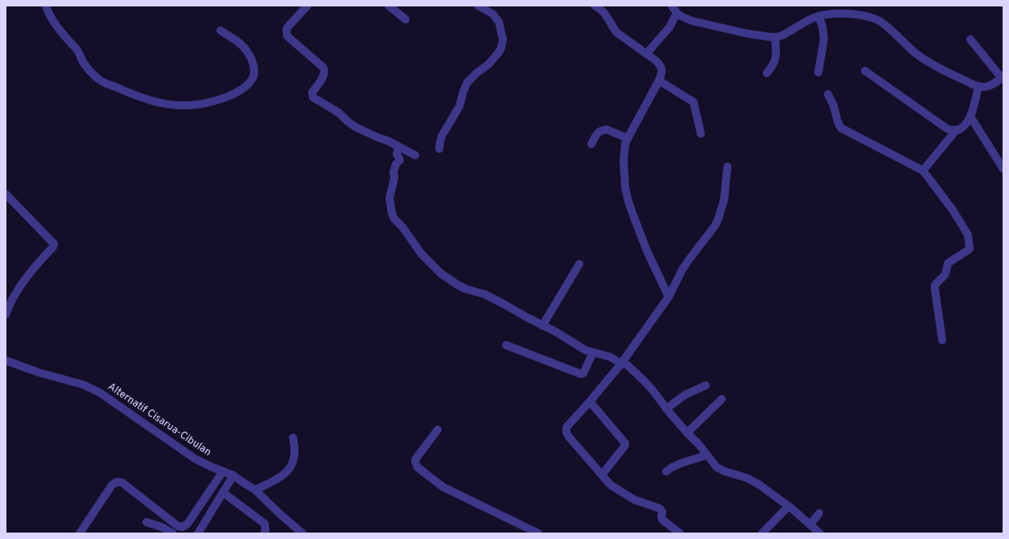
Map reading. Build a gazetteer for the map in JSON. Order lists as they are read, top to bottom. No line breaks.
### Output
{"streets":{"street":["Alternatif Cisarua-Cibulan"]}}
